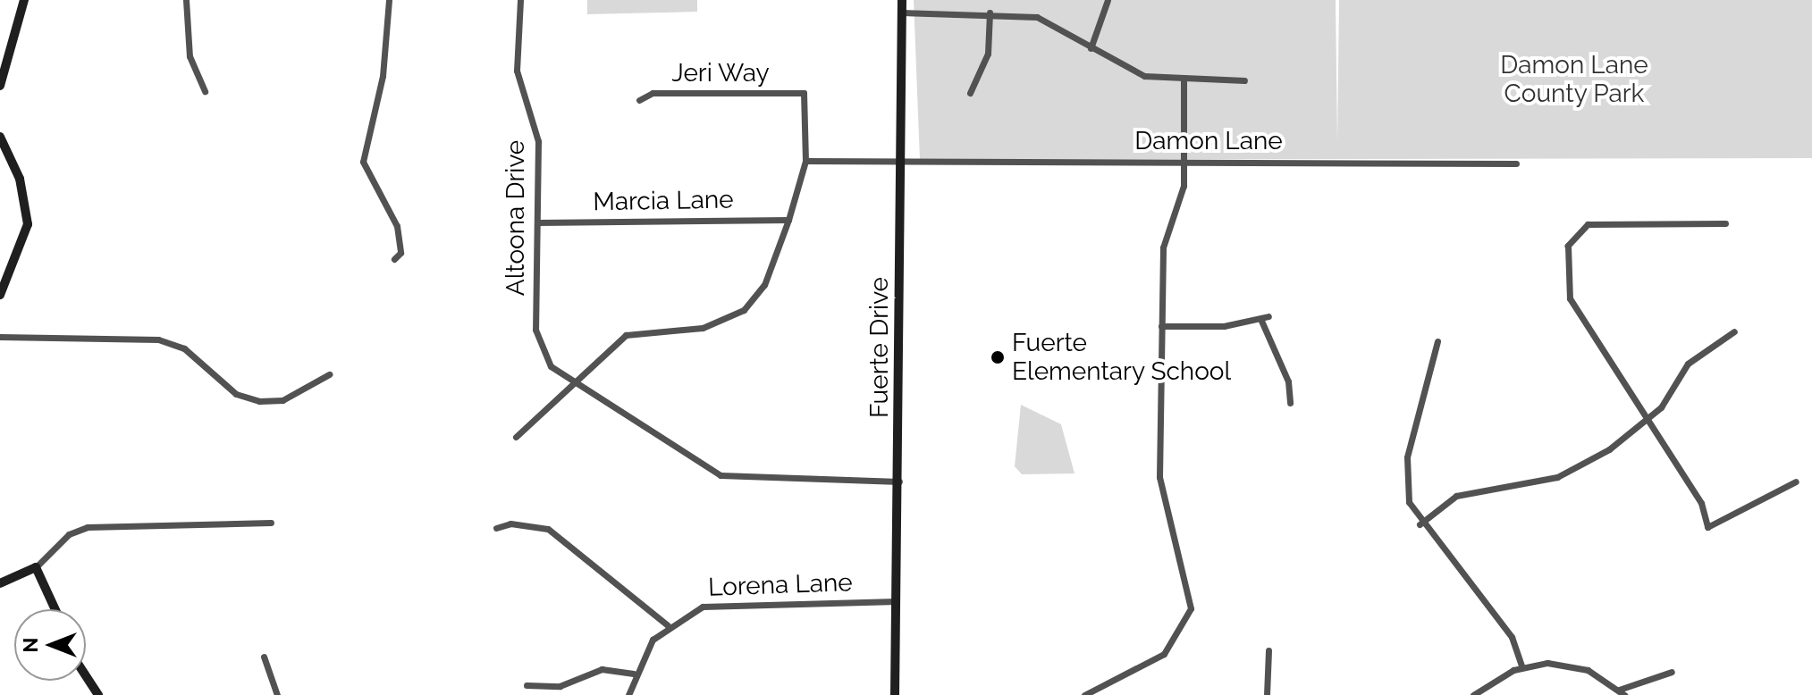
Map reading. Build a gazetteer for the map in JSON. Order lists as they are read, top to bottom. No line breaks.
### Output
{"streets":{"street":["Jeri Way","Damon Lane","Marcia Lane","Altoona Drive","Fuerte Drive","Lorena Lane"]},"crossings":[["Damon Lane","Fuerte Drive"],["Marcia Lane","Altoona Drive"],["Altoona Drive","Fuerte Drive"],["Fuerte Drive","Lorena Lane"]],"parks":["Damon Lane County Park"],"places":["Fuerte Elementary School"],"north":"left"}
